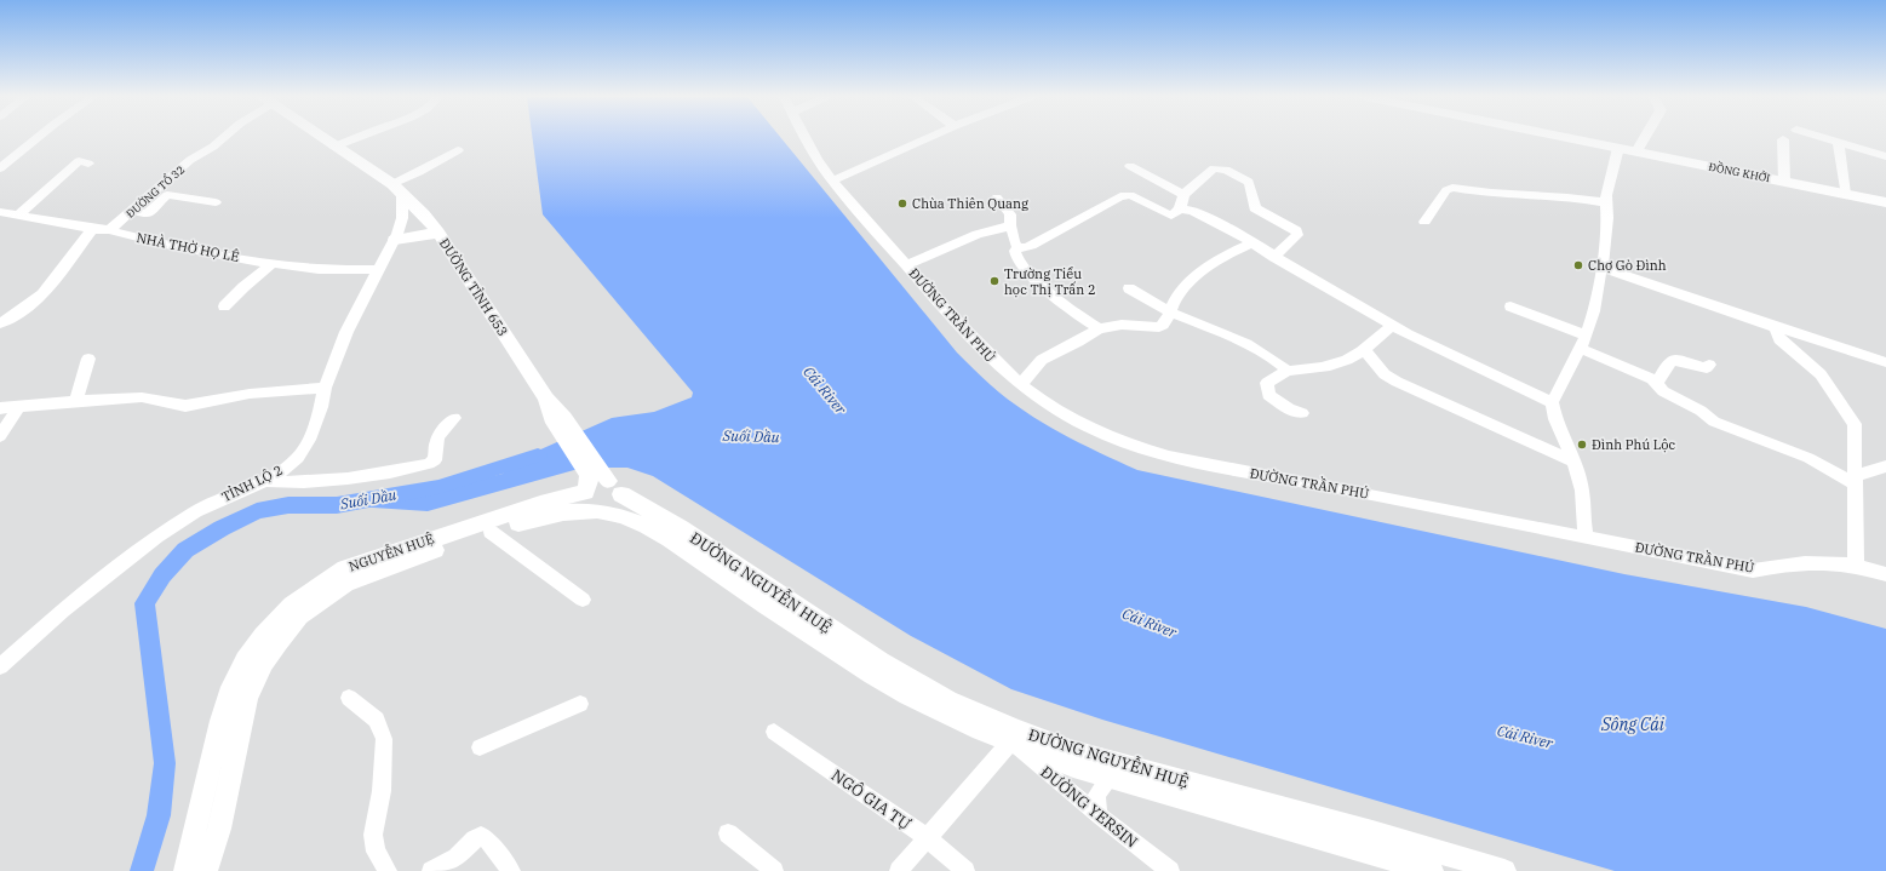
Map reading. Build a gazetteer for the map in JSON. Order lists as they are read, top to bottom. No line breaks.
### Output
{"streets":{"main road":["ĐỒNG KHỞI","ĐƯỜNG TỈNH 653","NGUYỄN HUỆ","ĐƯỜNG NGUYỄN HUỆ"],"street":["ĐƯỜNG TỔ 32","NHÀ THỜ HỌ LÊ","ĐƯỜNG TRẦN PHÚ","TỈNH LỘ 2","NGÔ GIA TỰ","ĐƯỜNG YERSIN"]},"crossings":[["ĐƯỜNG TỔ 32","NHÀ THỜ HỌ LÊ"],["NHÀ THỜ HỌ LÊ","TỈNH LỘ 2"],["ĐƯỜNG TỈNH 653","TỈNH LỘ 2"],["ĐƯỜNG TỈNH 653","NGUYỄN HUỆ"],["ĐƯỜNG TỈNH 653","ĐƯỜNG NGUYỄN HUỆ"],["NGUYỄN HUỆ","ĐƯỜNG NGUYỄN HUỆ"],["ĐƯỜNG NGUYỄN HUỆ","ĐƯỜNG YERSIN"]],"water":["Cái River","Suối Dầu","Sông Cái"],"places":["Chùa Thiên Quang","Chợ Gò Đình","Trường Tiểu học Thị Trấn 2","Đình Phú Lộc"]}
